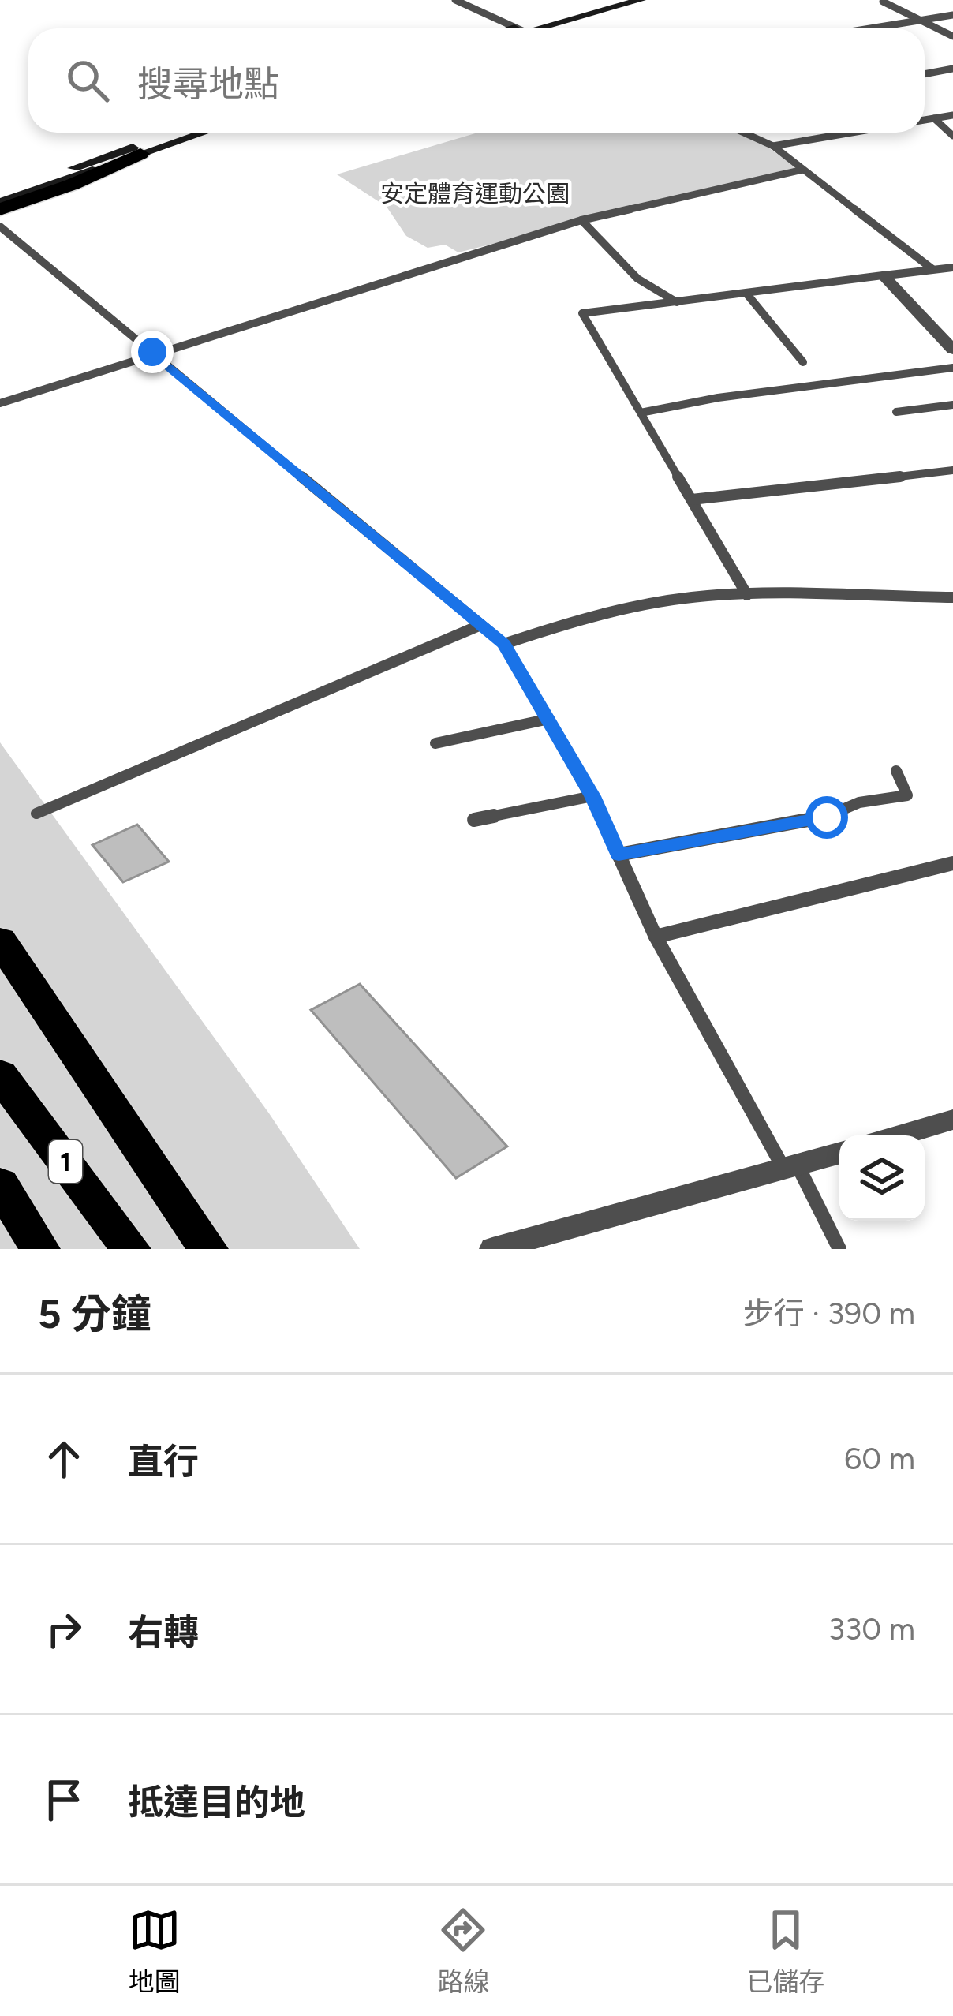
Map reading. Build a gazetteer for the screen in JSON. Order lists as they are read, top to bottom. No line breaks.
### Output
{"streets":{"highway":["1"]},"parks":["安定體育運動公園"],"page":{"search":"搜尋地點","heading":["5 分鐘","步行 · 390 m"],"list":[["直行","60 m"],["右轉","330 m"],"抵達目的地"],"nav":["地圖","路線","已儲存"]}}
